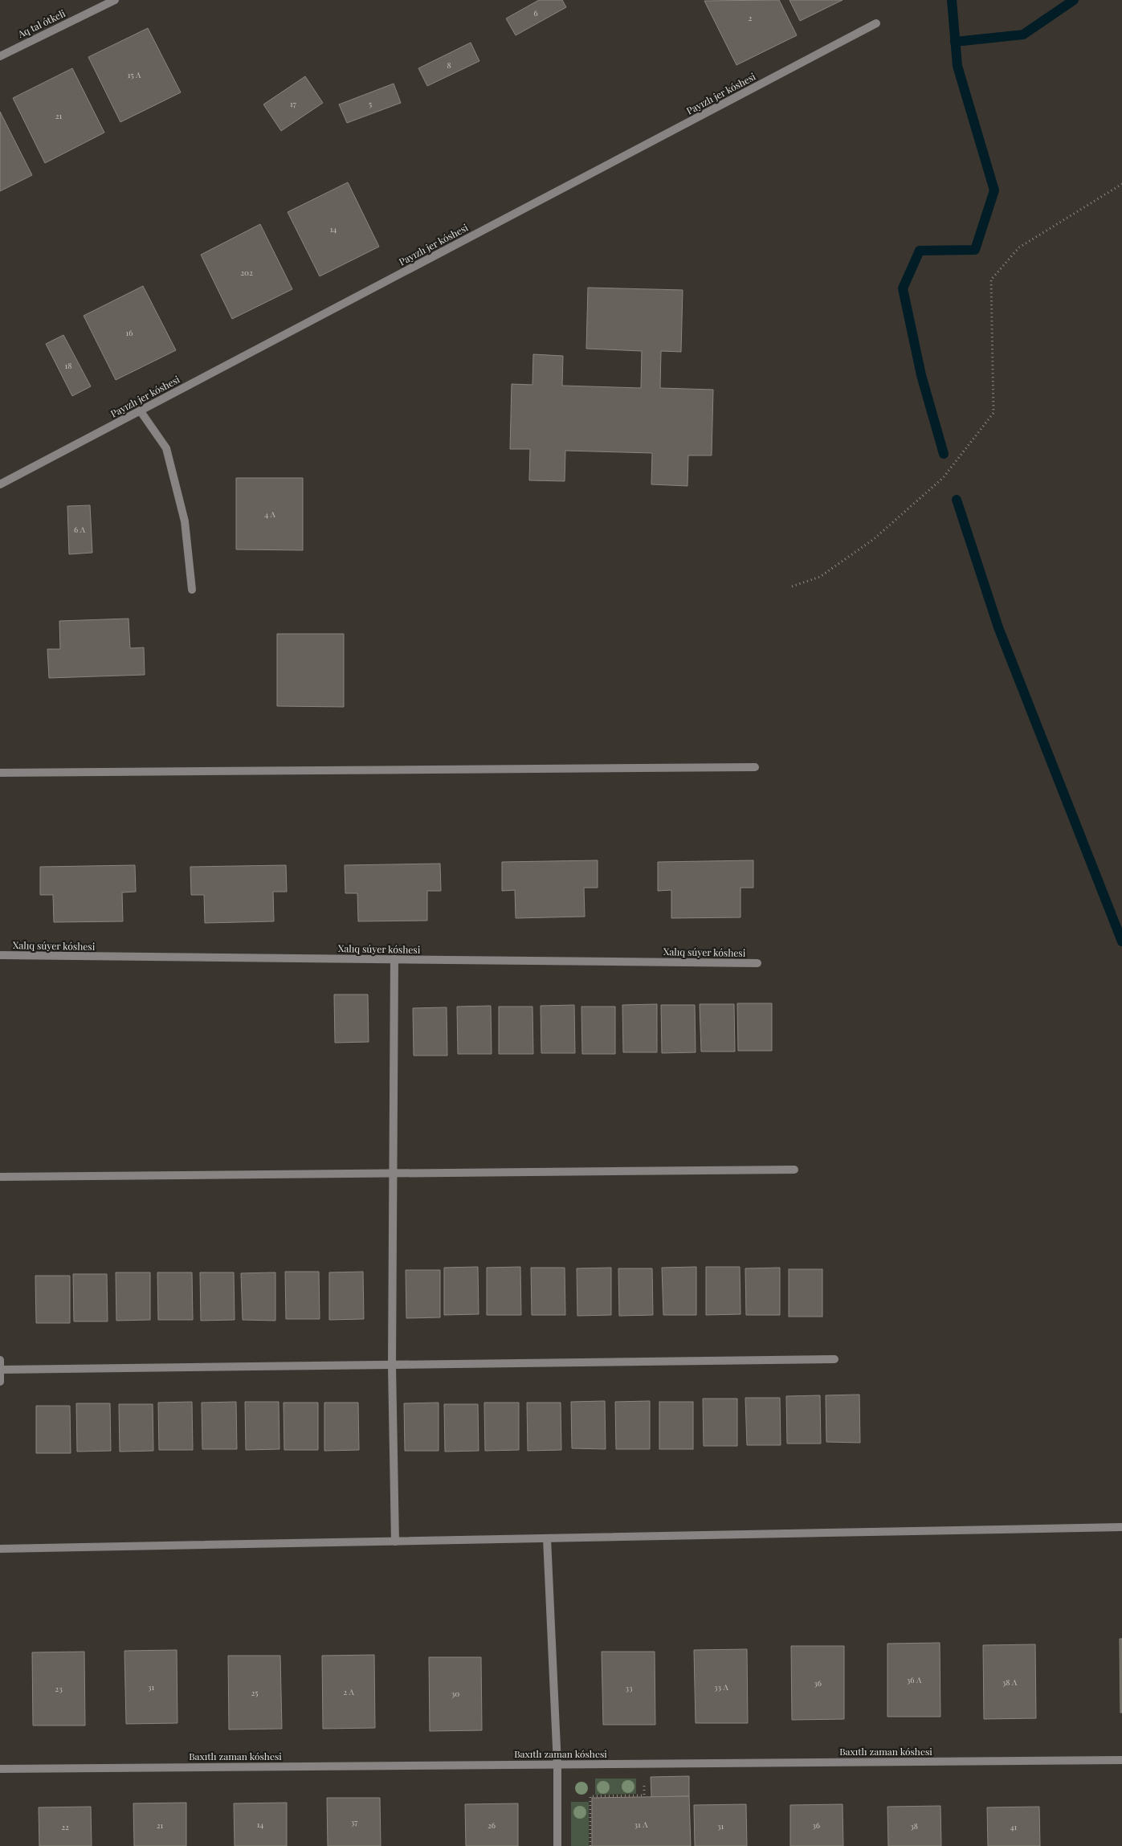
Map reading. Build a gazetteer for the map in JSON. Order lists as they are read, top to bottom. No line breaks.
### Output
{"streets":{"street":["Aq tal ótkeli","Payızlı jer kóshesi","Xalıq súyer kóshesi","Baxıtlı zaman kóshesi"]},"house_numbers":["6","2","8","15 А","17","5","21","14","202","16","18","4 А","6 А","36 А","38 А","36","31","33 А","33","23","2 А","25","30","37","14","31 А","21","26","36","31","38","22","41"]}
